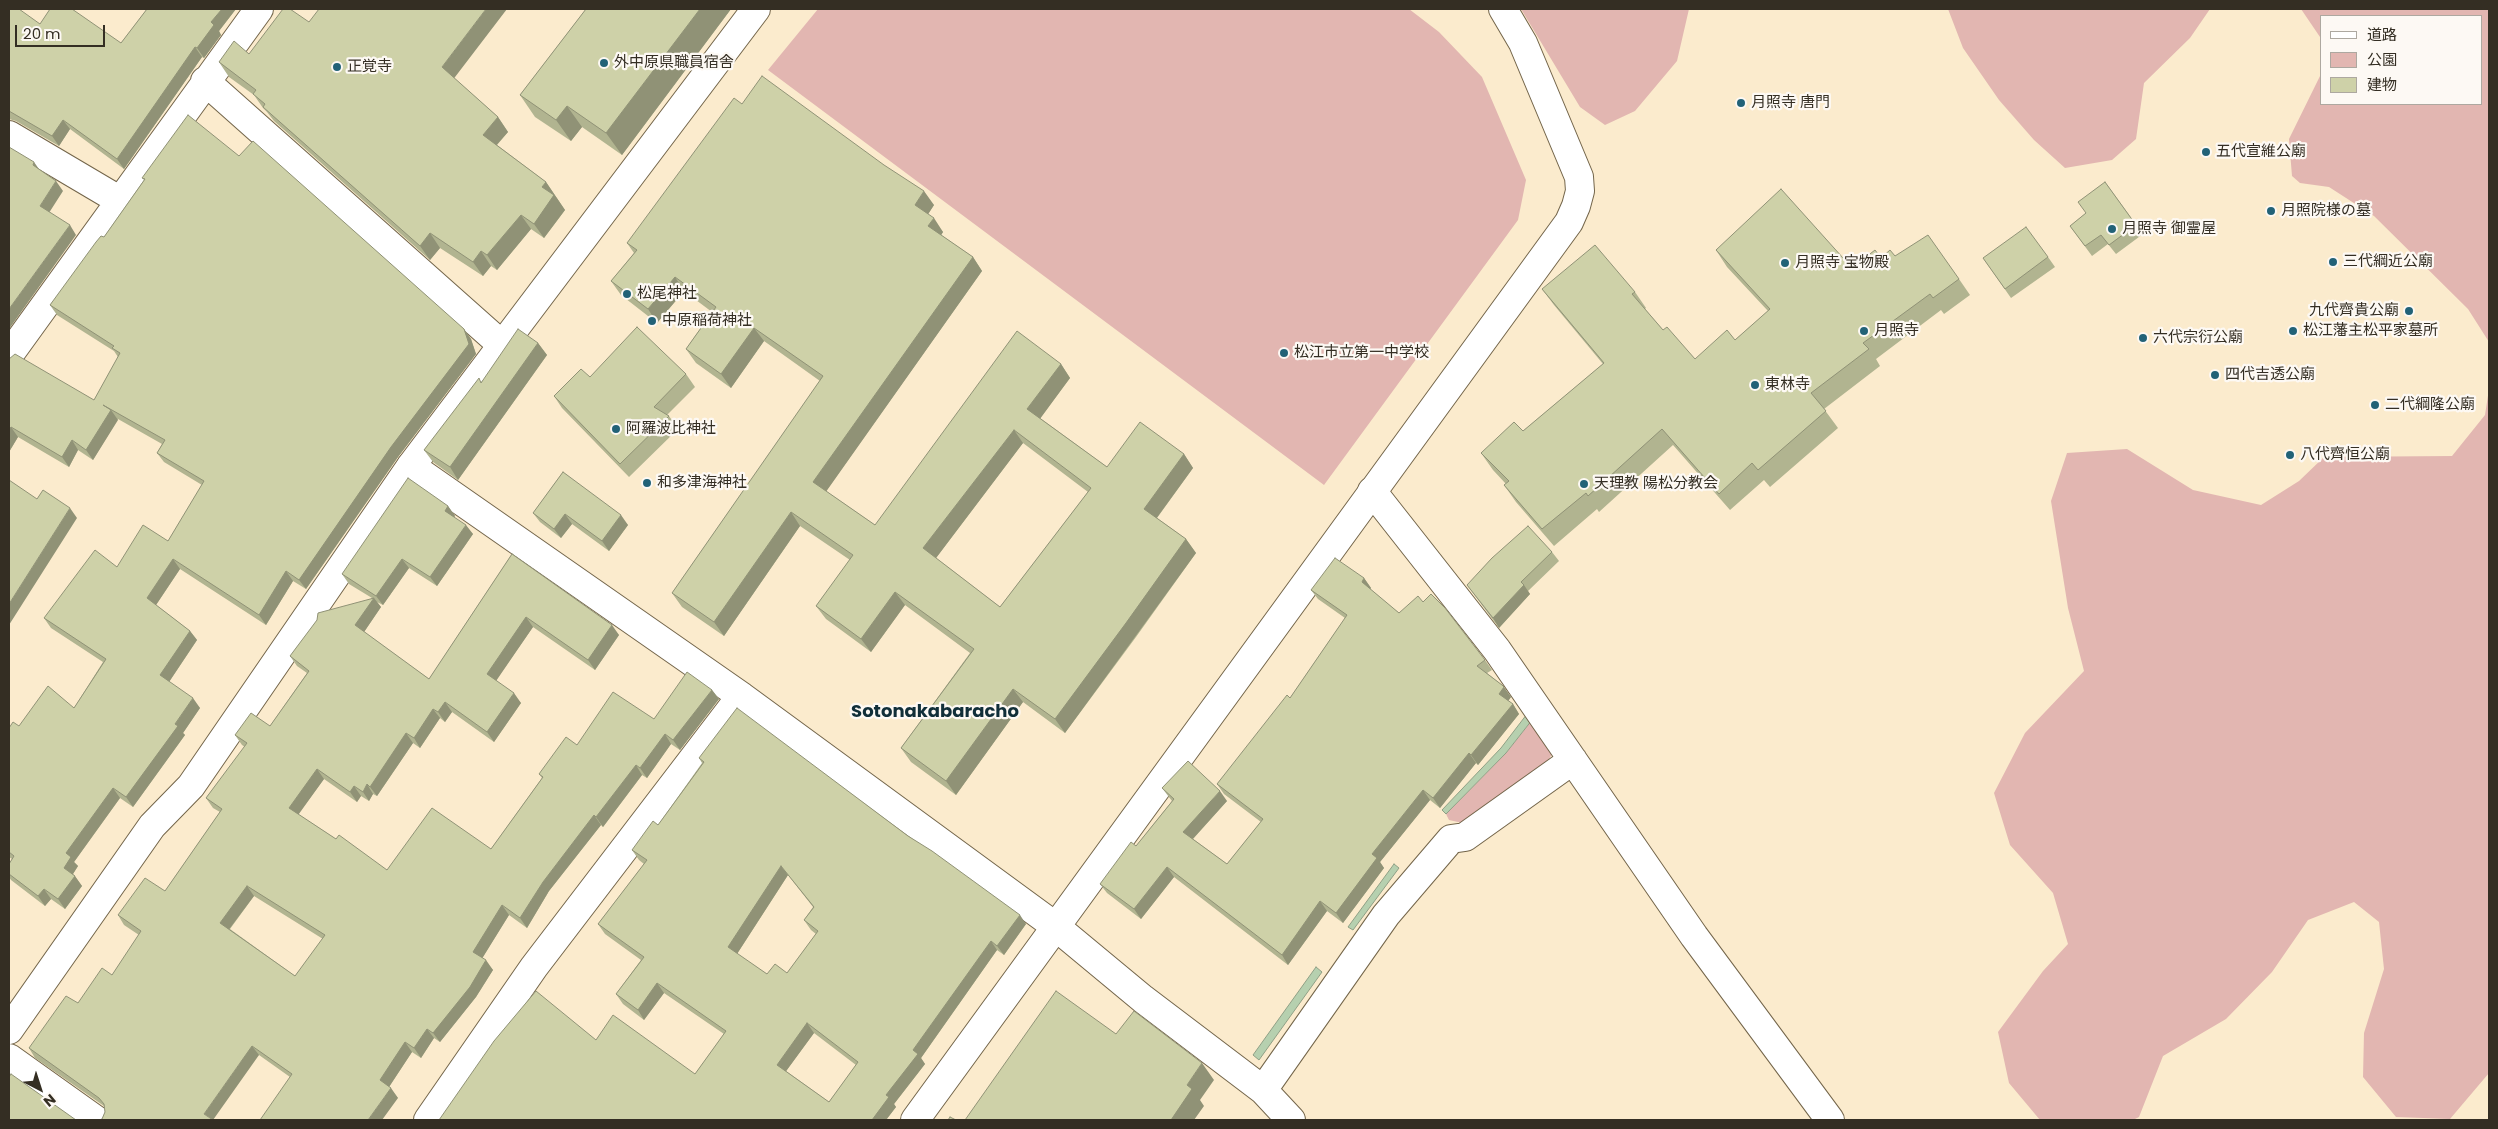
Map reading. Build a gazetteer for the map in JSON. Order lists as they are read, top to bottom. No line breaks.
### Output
{"districts":["Sotonakabaracho"],"places":["外中原県職員宿舎","正覚寺","月照寺 唐門","五代宣維公廟","月照院様の墓","月照寺 御霊屋","三代綱近公廟","月照寺 宝物殿","松尾神社","九代齊貴公廟","中原稲荷神社","月照寺","松江藩主松平家墓所","六代宗衍公廟","松江市立第一中学校","四代吉透公廟","東林寺","二代綱隆公廟","阿羅波比神社","八代齊恒公廟","和多津海神社","天理教 陽松分教会"],"legend":["道路","公園","建物"],"scale_bar":"20 m","north":"bottom right"}
